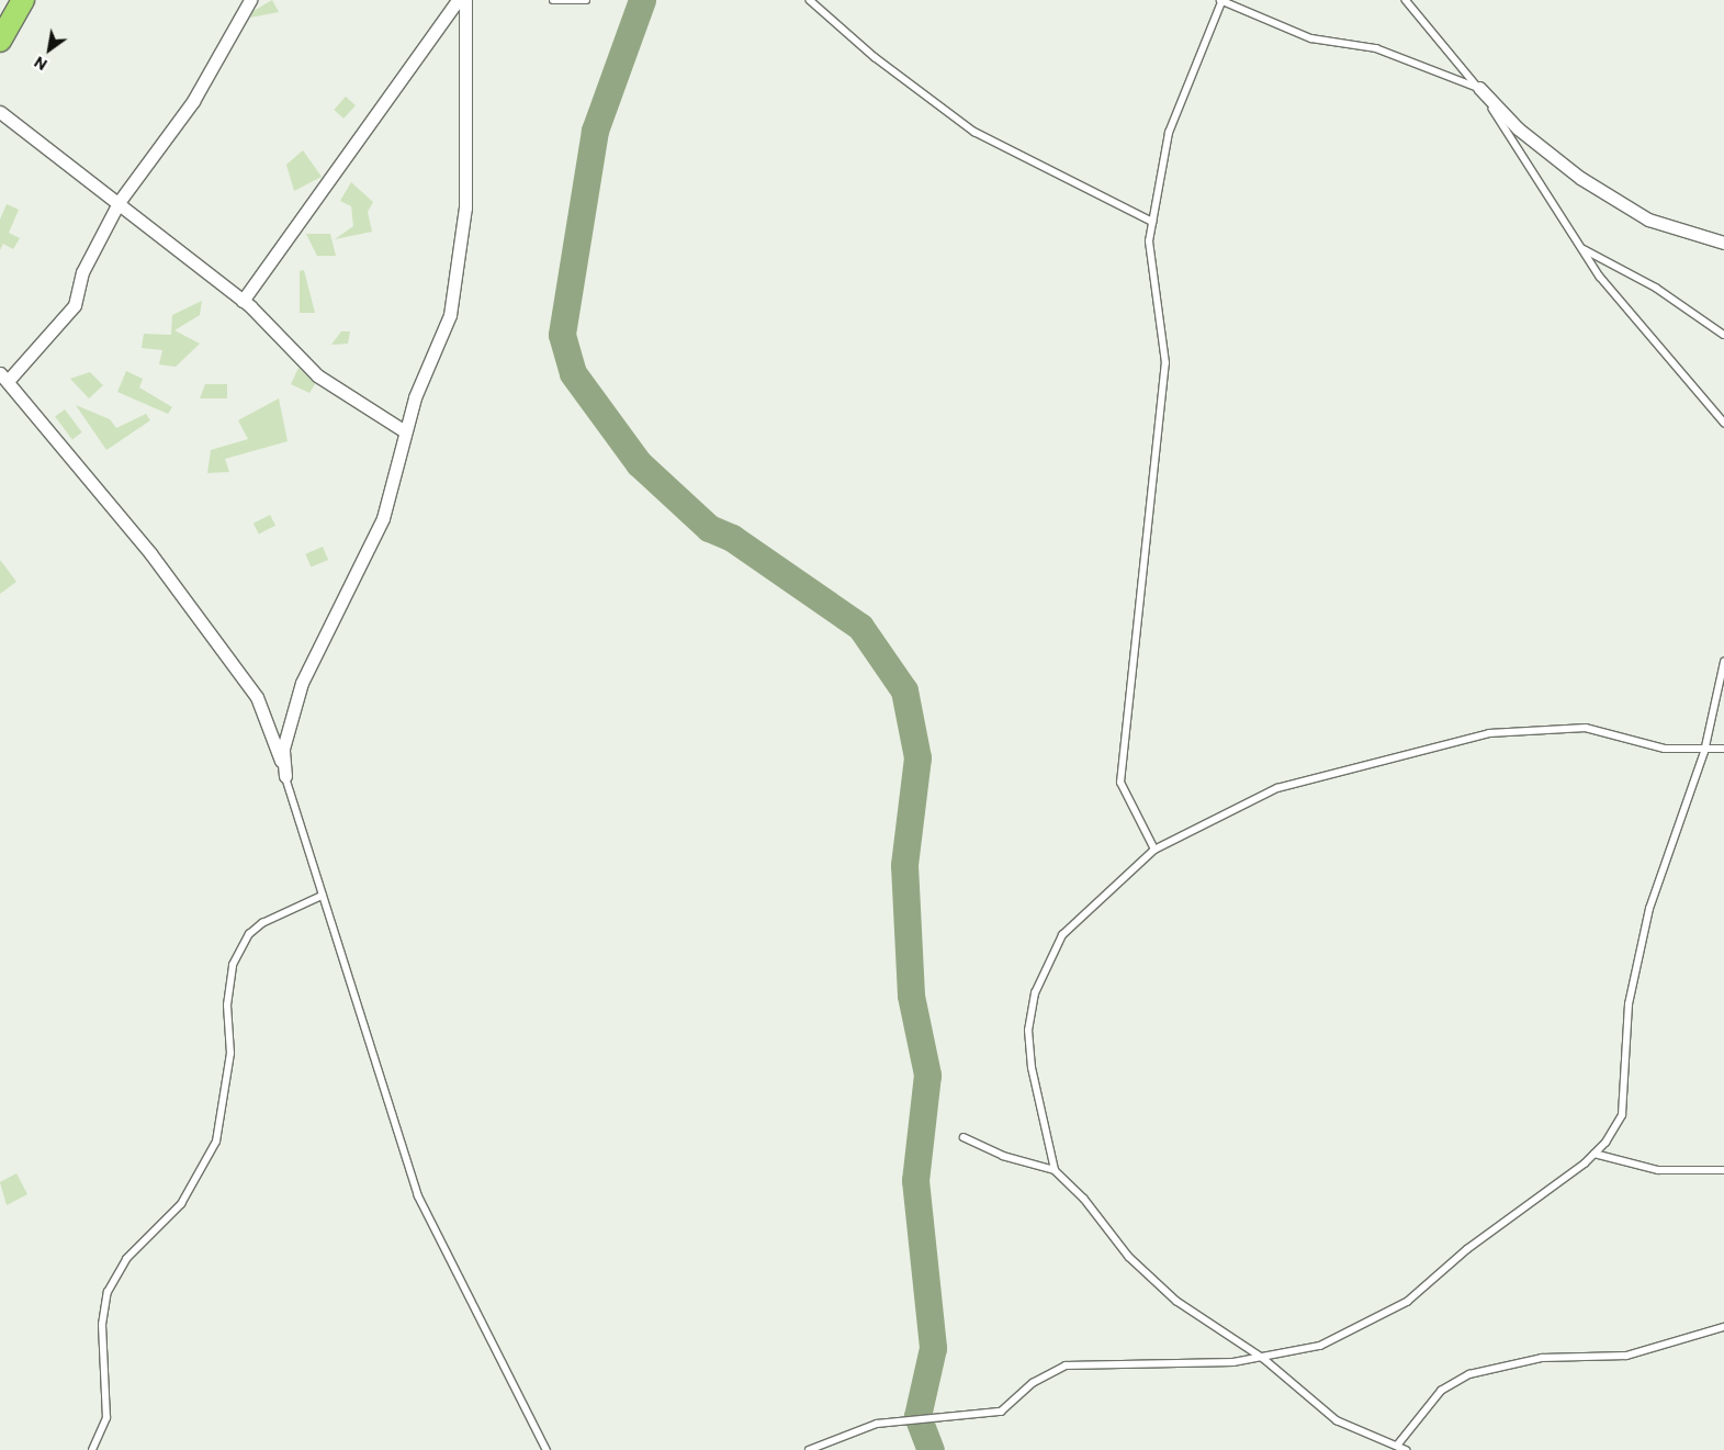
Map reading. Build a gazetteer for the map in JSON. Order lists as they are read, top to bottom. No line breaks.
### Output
{"north":"bottom left"}
